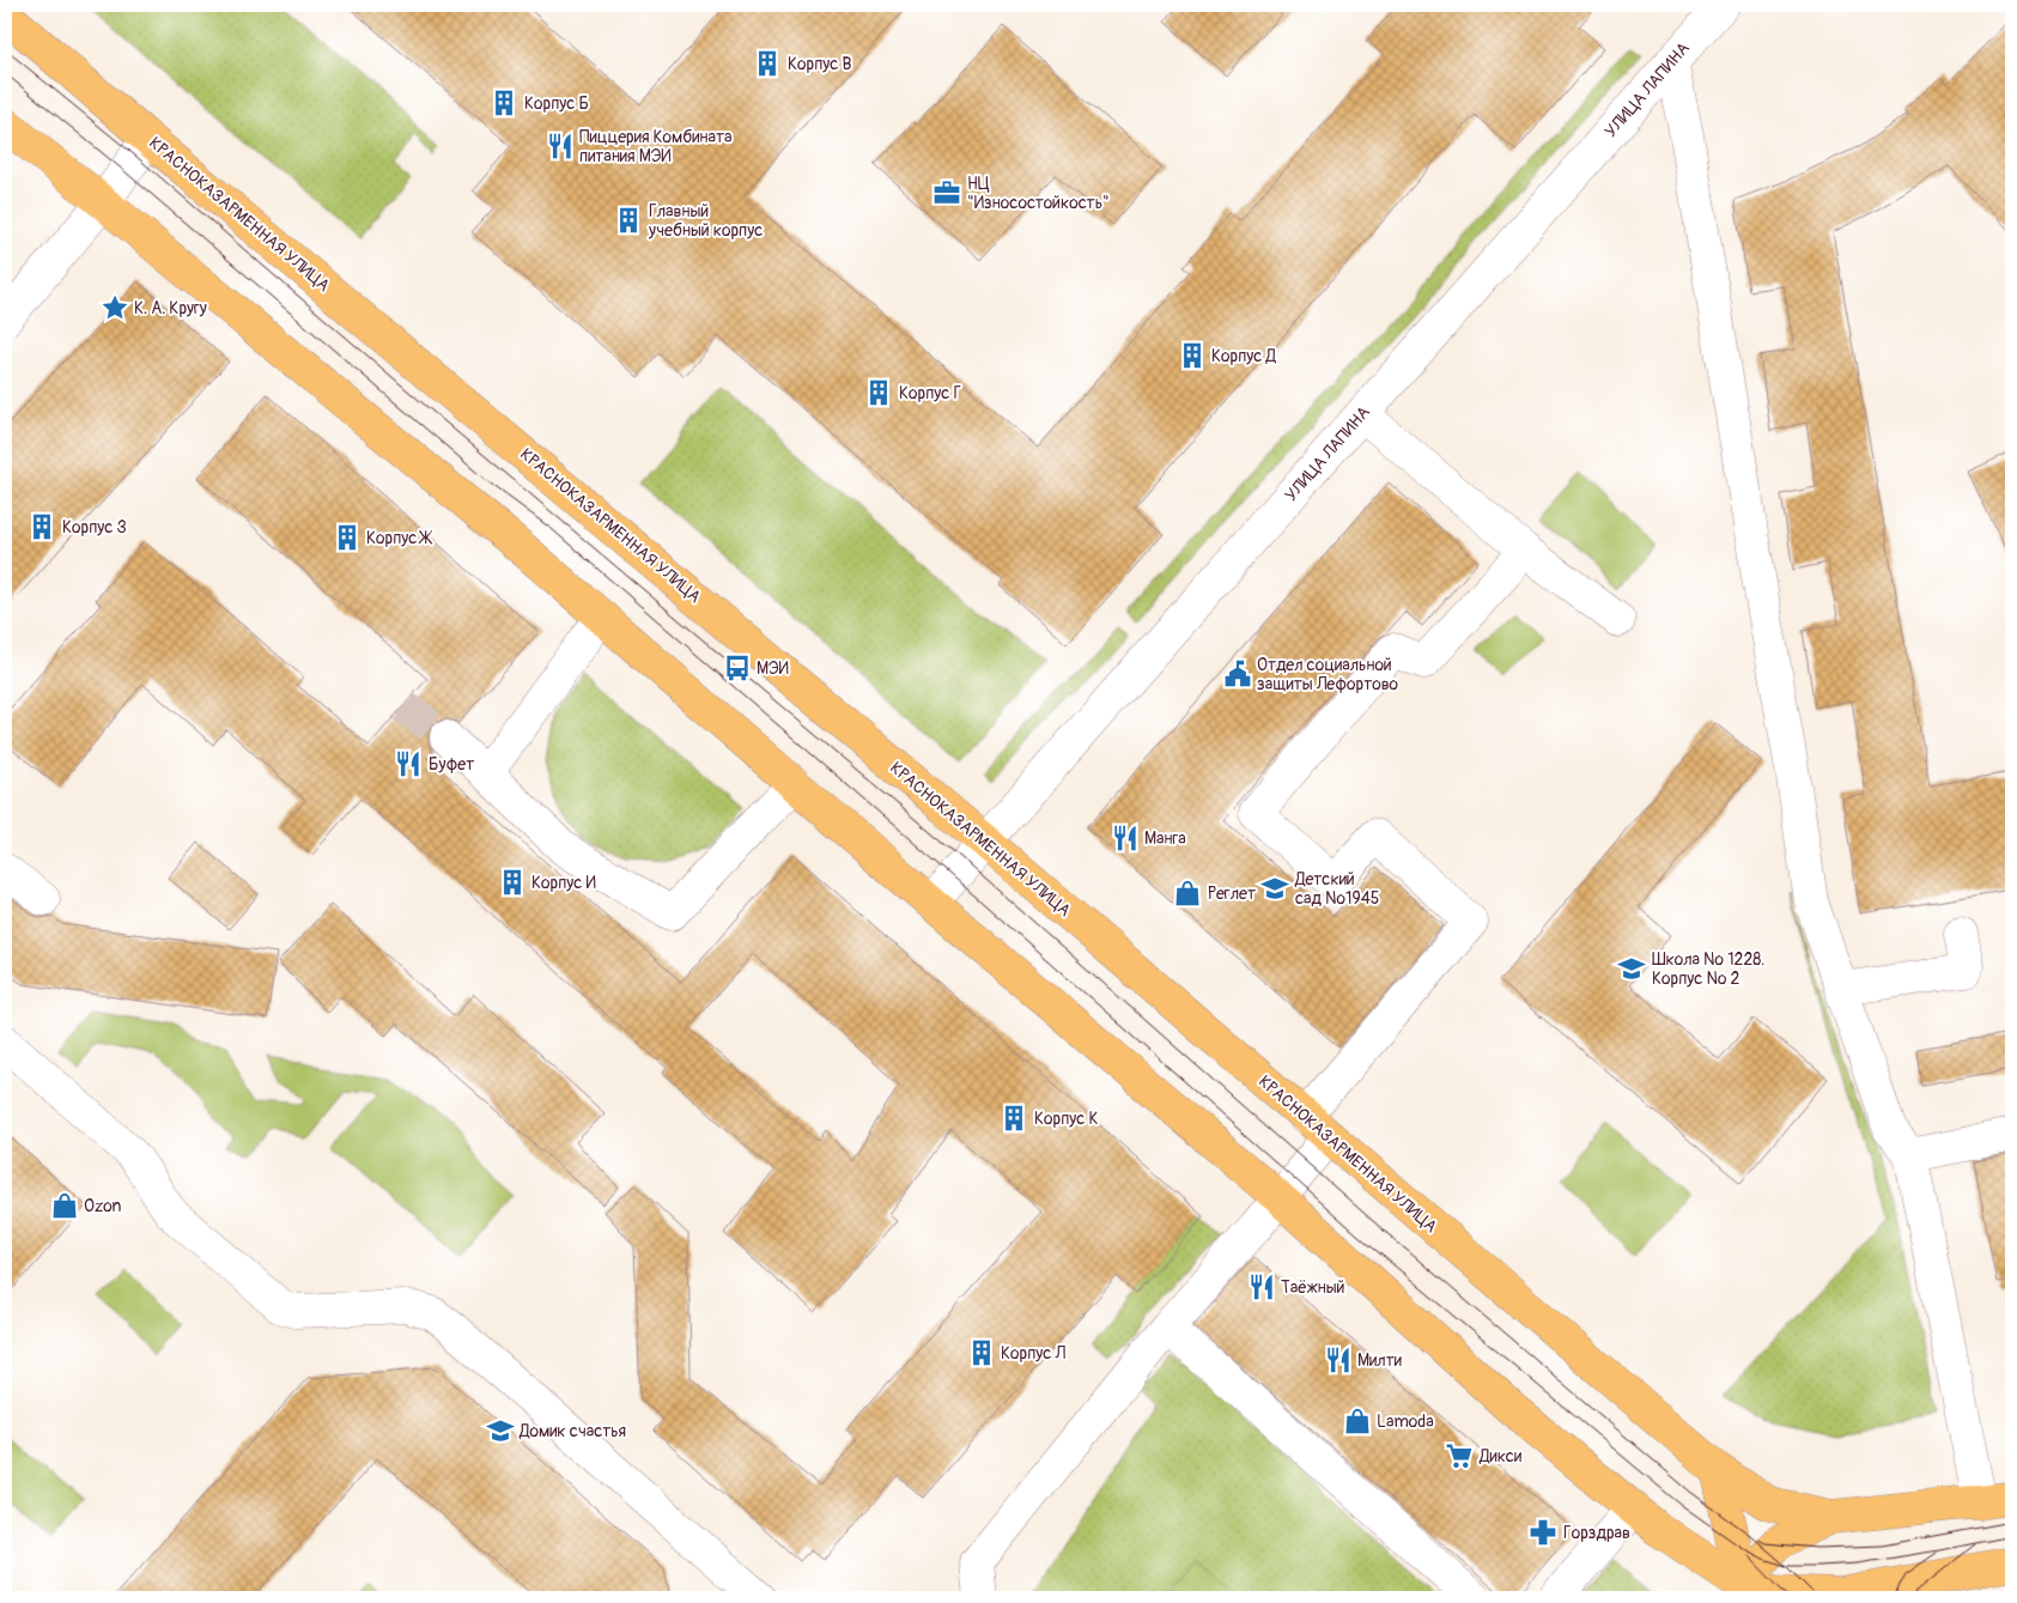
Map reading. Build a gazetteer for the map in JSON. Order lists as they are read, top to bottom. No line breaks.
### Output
{"streets":{"main road":["КРАСНОКАЗАРМЕННАЯ УЛИЦА"],"street":["УЛИЦА ЛАПИНА"]},"crossings":[["УЛИЦА ЛАПИНА","КРАСНОКАЗАРМЕННАЯ УЛИЦА"]],"places":{"building":["Корпус В","Корпус Б","Главный учебный корпус","Корпус Д","Корпус Г","Корпус З","Корпус Ж","Корпус И","Корпус К","Корпус Л"],"restaurant":["Пиццерия Комбината питания МЭИ","Буфет","Манга","Таёжный","Милти"],"office":["НЦ \"Износостойкость\""],"place":["К. А. Кругу"],"bus stop":["МЭИ"],"public building":["Отдел социальной защиты Лефортово"],"school or university":["Детский сад №1945","Школа № 1228. Корпус № 2","Домик счастья"],"shop":["Реглет","Ozon","Lamoda"],"supermarket":["Дикси"],"pharmacy":["Горздрав"]}}
